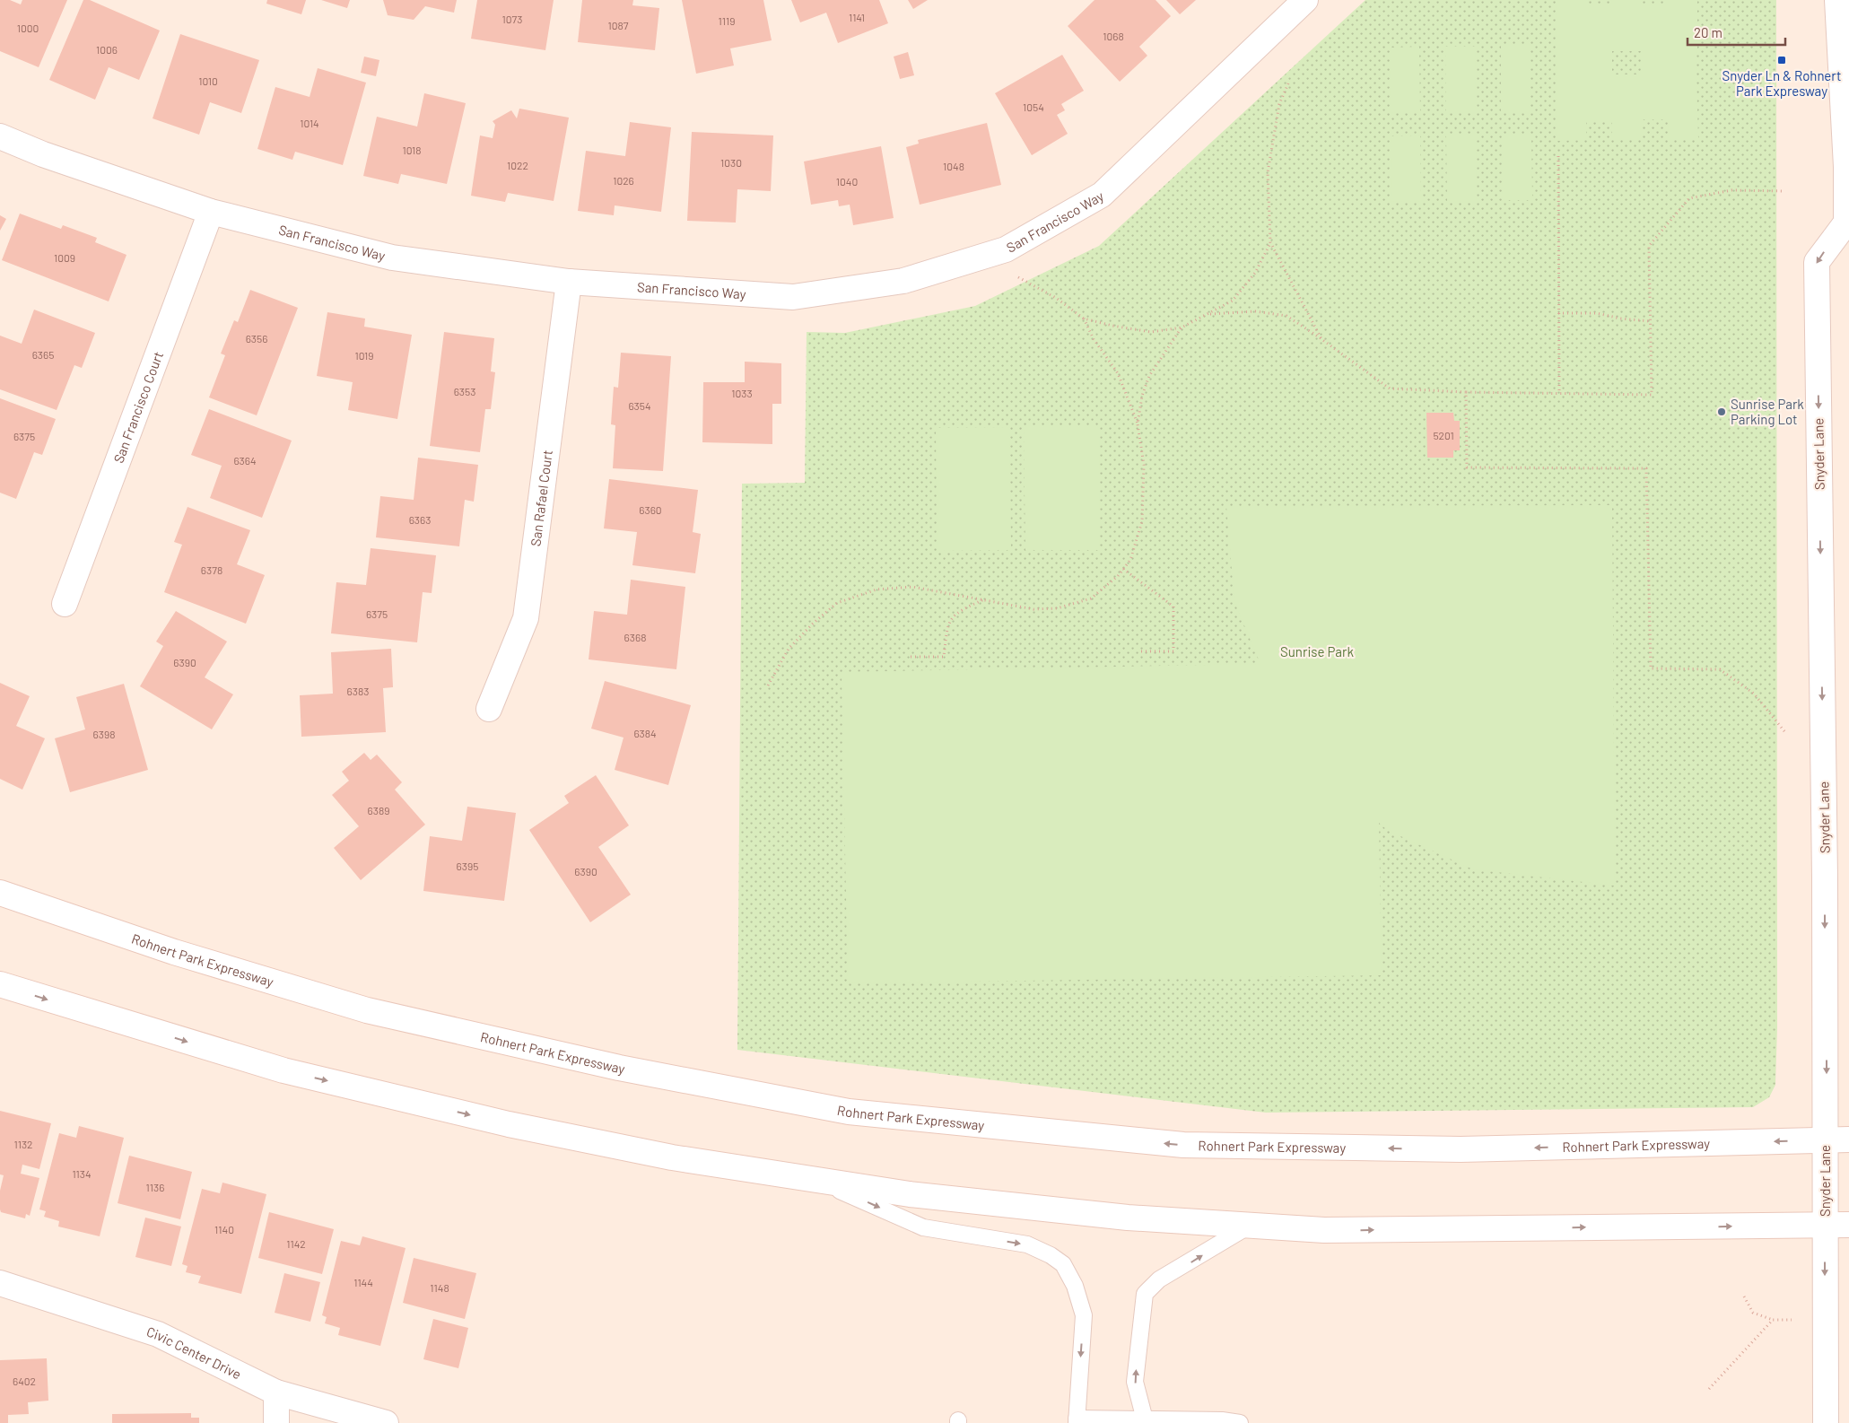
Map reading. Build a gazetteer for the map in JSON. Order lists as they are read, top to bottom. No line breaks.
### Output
{"streets":{"street":["San Francisco Way","San Francisco Court","Snyder Lane","San Rafael Court","Rohnert Park Expressway","Civic Center Drive"]},"crossings":[["San Francisco Way","San Francisco Court"],["San Francisco Way","San Rafael Court"],["Snyder Lane","Rohnert Park Expressway"]],"one_way":["Snyder Lane"],"parks":["Sunrise Park"],"places":{"transit":["Snyder Ln & Rohnert Park Expresway"],"other":["Sunrise Park Parking Lot"]},"house_numbers":["1141","1073","1119","1087","1000","1068","1006","1010","1054","1014","1018","1030","1022","1048","1026","1040","1009","6356","6365","1019","6353","1033","6354","5201","6375","6364","6360","6363","6378","6375","6368","6390","6383","6384","6398","6389","6395","6390","1132","1134","1136","1140","1142","1144","1148","6402"],"scale_bar":"20 m"}
